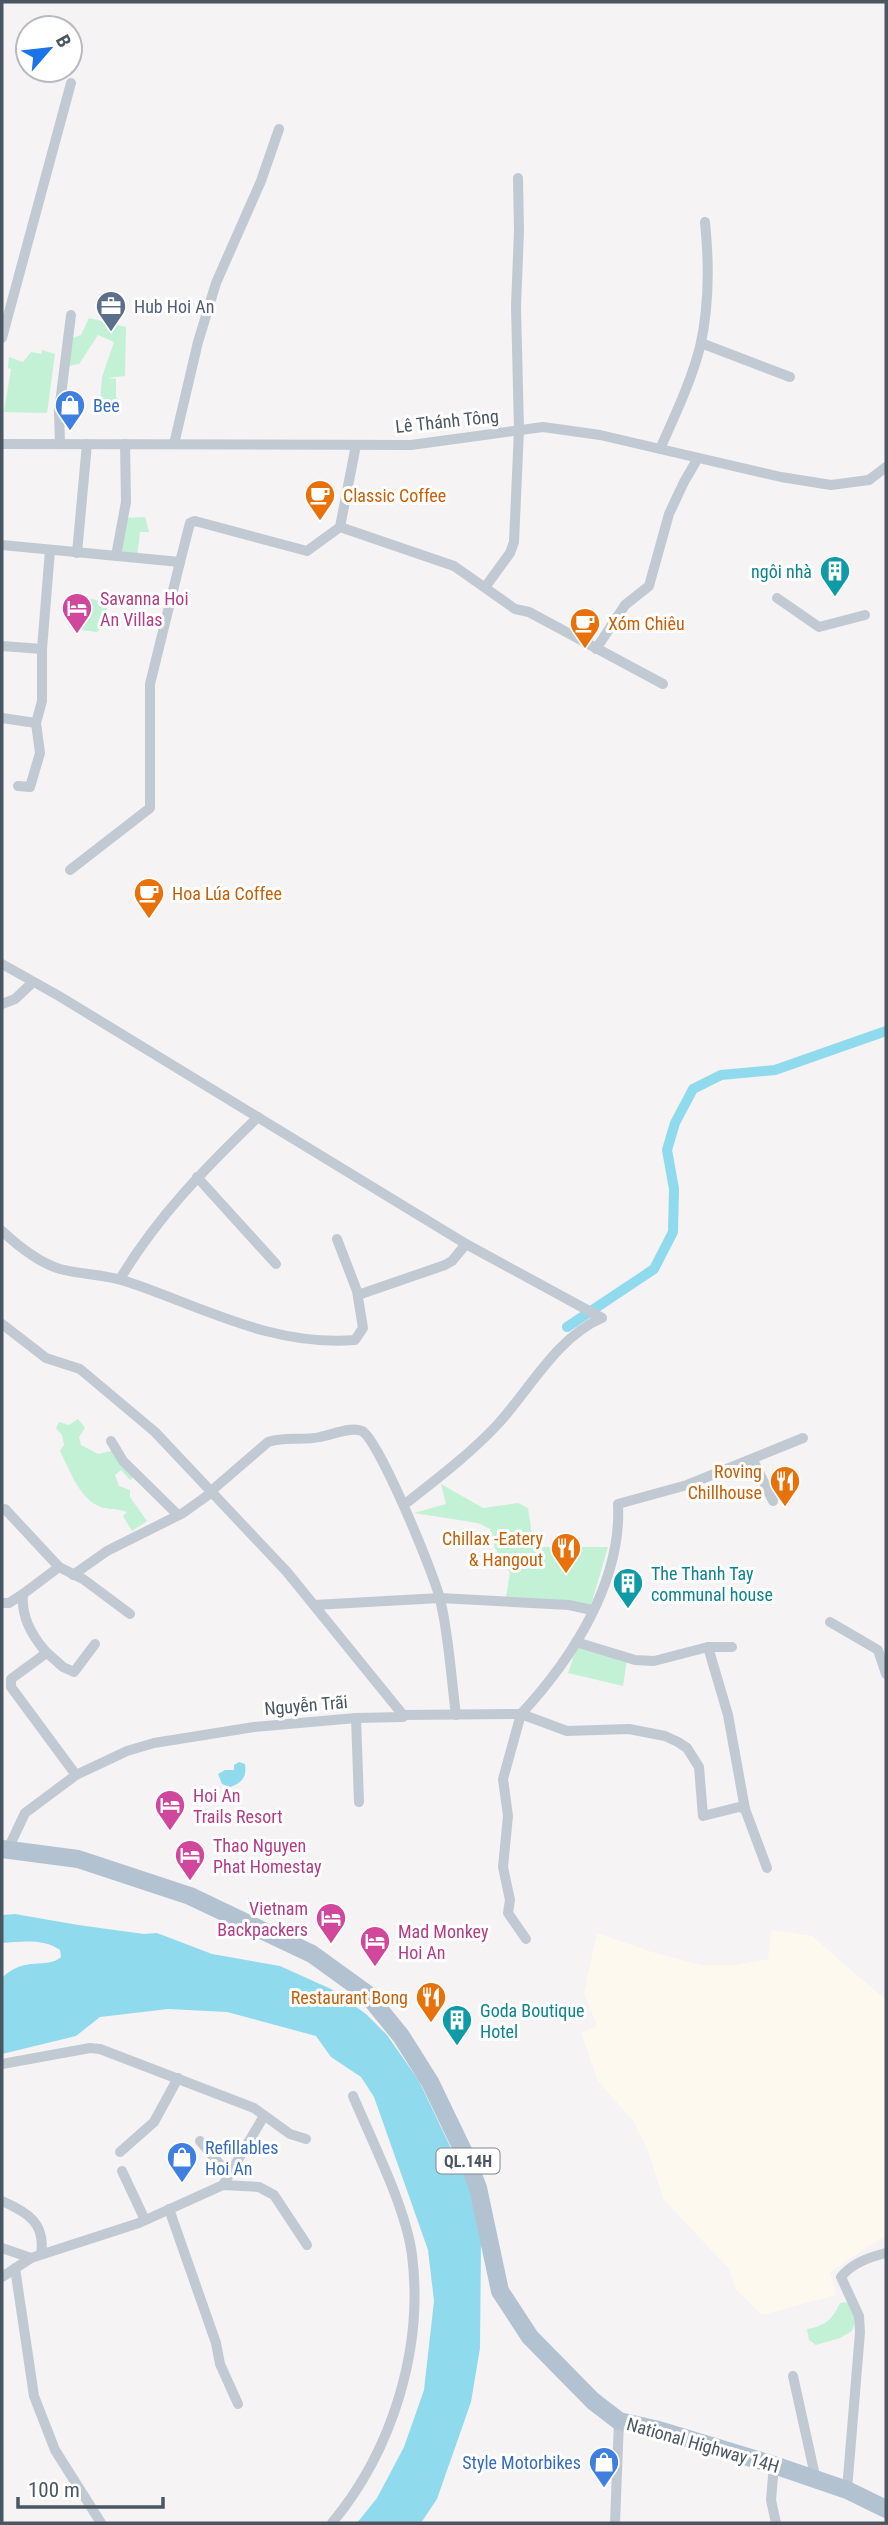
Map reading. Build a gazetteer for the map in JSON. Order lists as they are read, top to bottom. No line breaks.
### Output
{"streets":{"main road":["QL.14H","National Highway 14H"],"street":["Lê Thánh Tông","Nguyễn Trãi"]},"crossings":[["Nguyễn Trãi","National Highway 14H"]],"places":{"office":["Hub Hoi An"],"shop":["Bee","Refillables Hoi An","Style Motorbikes"],"cafe":["Classic Coffee","Xóm Chiêu","Hoa Lúa Coffee"],"building":["ngôi nhà","The Thanh Tay communal house","Goda Boutique Hotel"],"hotel":["Savanna Hoi An Villas","Hoi An Trails Resort","Thao Nguyen Phat Homestay","Vietnam Backpackers","Mad Monkey Hoi An"],"restaurant":["Roving Chillhouse","Chillax -Eatery & Hangout","Restaurant Bong"]},"scale_bar":"100 m","north":"top right"}
